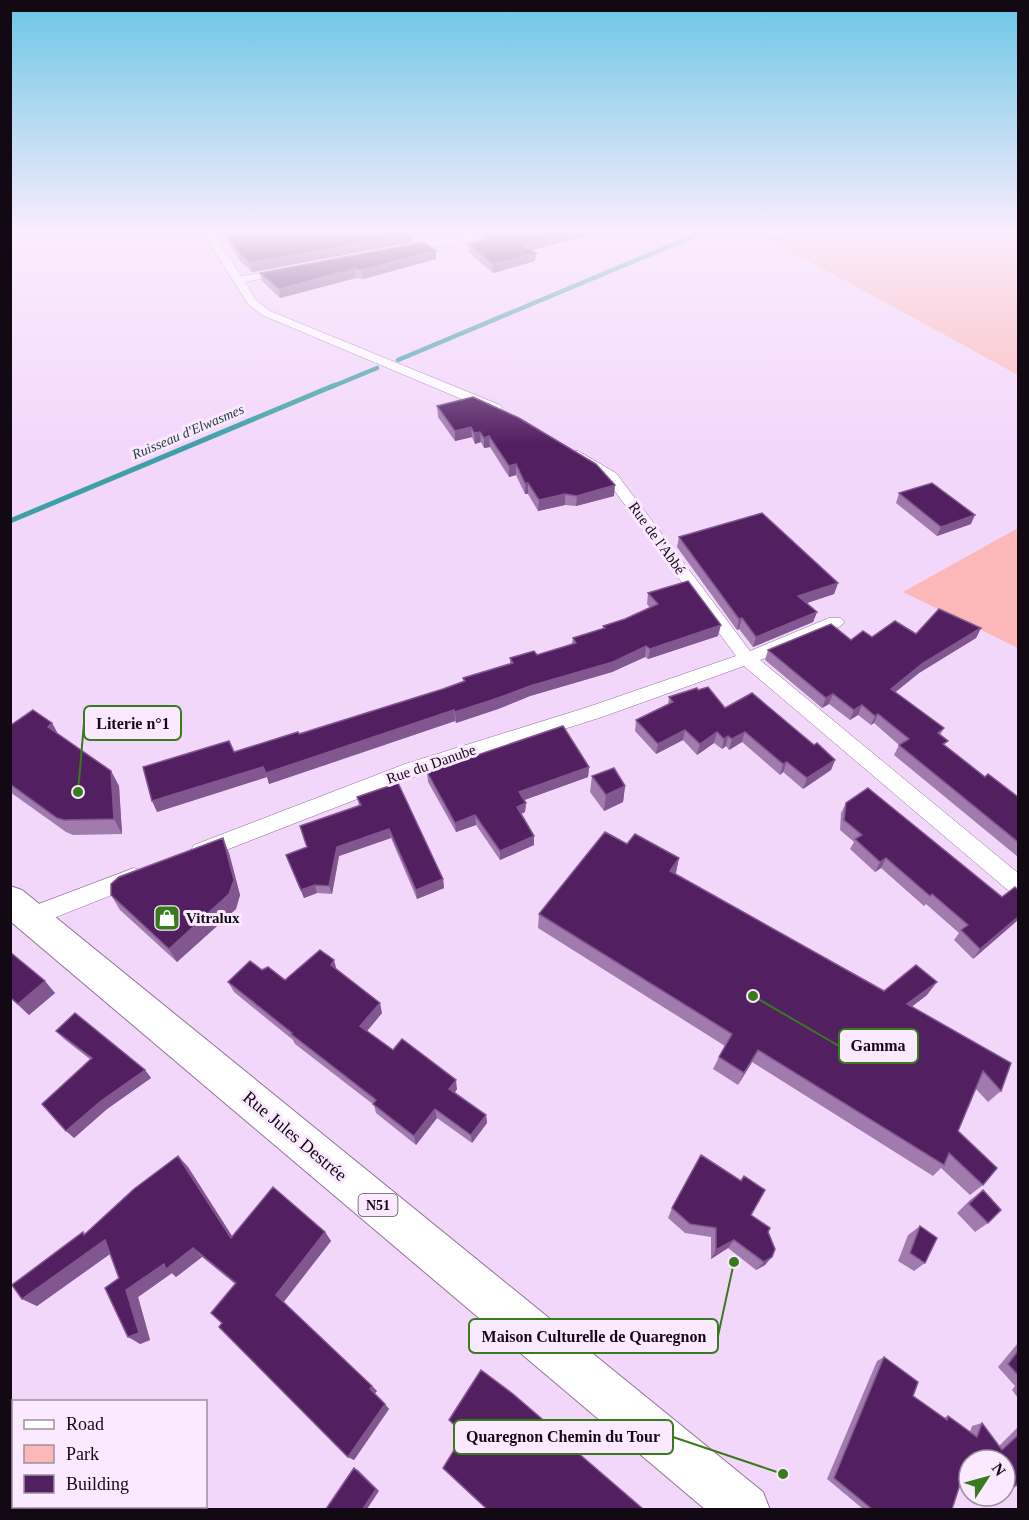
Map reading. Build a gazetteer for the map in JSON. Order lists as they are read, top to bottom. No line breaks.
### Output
{"streets":{"main road":["Rue Jules Destrée","N51"],"street":["Rue de l'Abbé","Rue du Danube"]},"crossings":[["Rue de l'Abbé","Rue du Danube"]],"water":["Ruisseau d'Elwasmes"],"places":{"other":["Literie n°1","Gamma","Maison Culturelle de Quaregnon","Quaregnon Chemin du Tour"],"shop":["Vitralux"]},"legend":["Road","Park","Building"],"north":"top right"}
